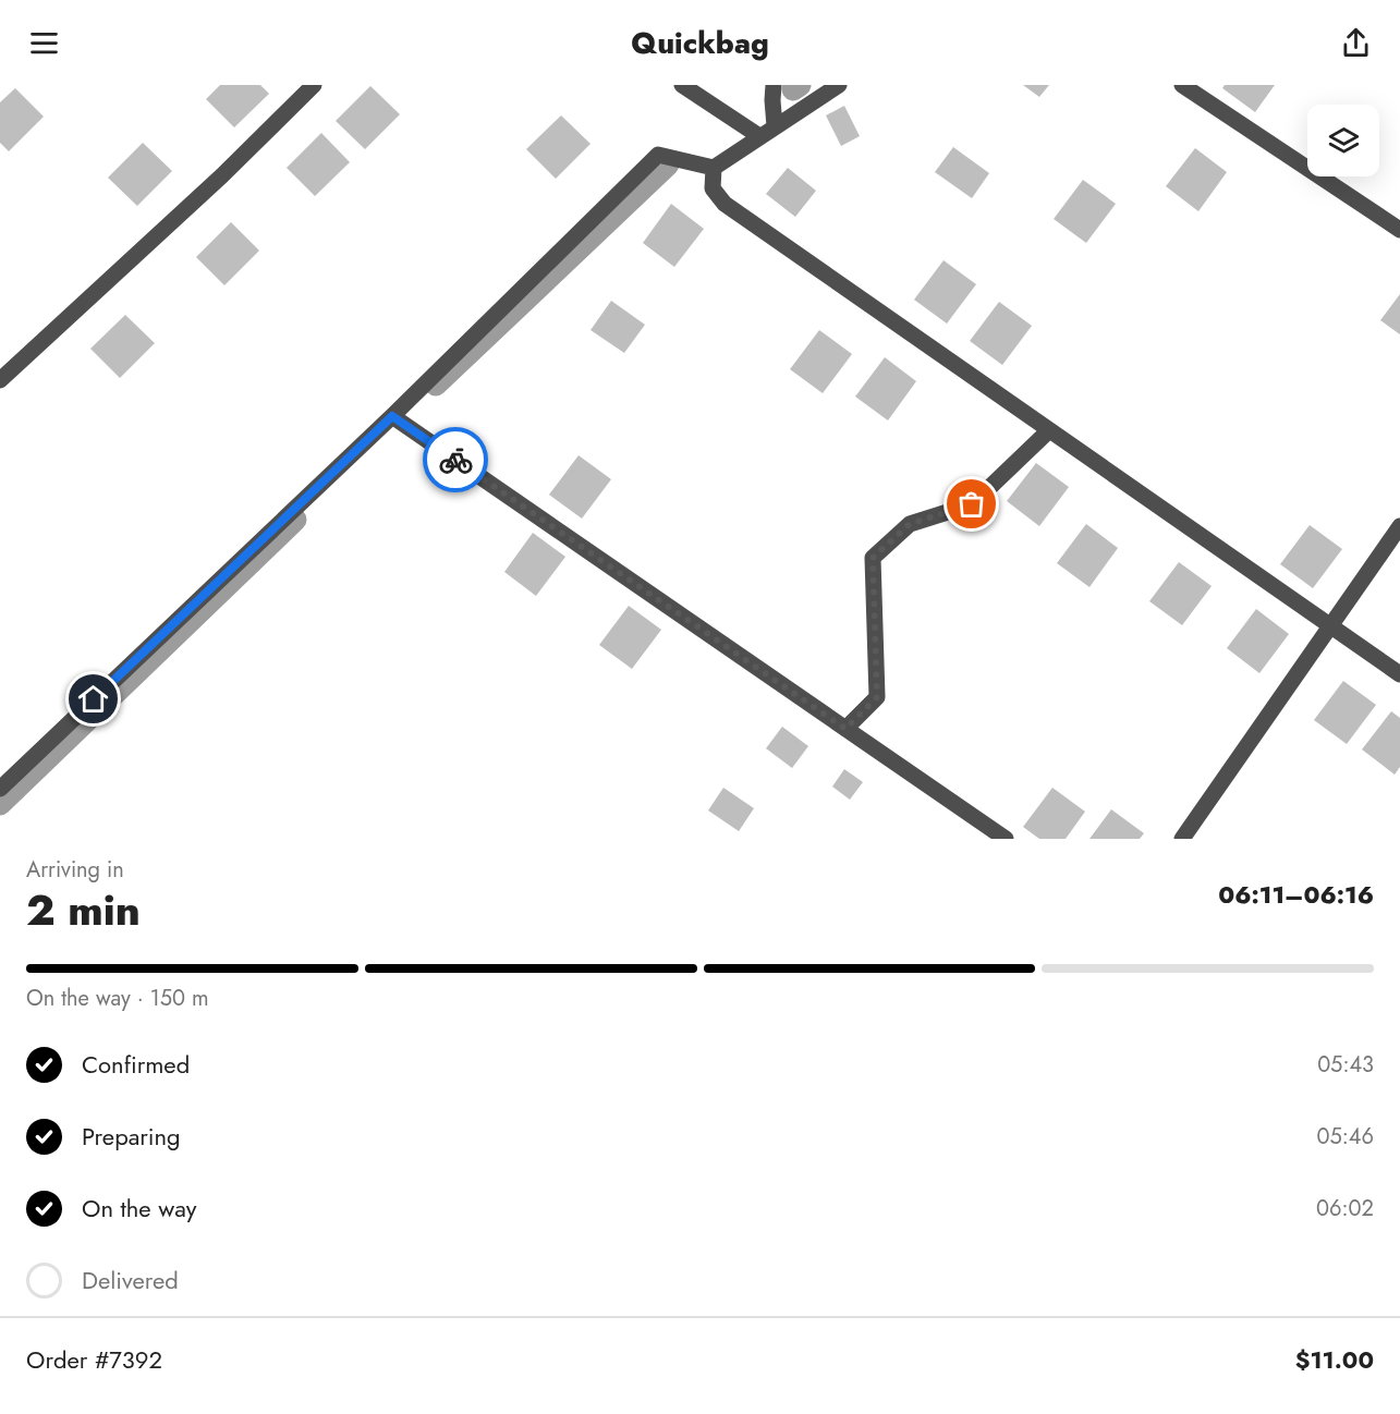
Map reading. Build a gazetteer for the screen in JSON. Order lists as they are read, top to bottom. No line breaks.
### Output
{"page":{"header":"Quickbag","heading":["2 min","Arriving in","06:11–06:16"],"panel":["Order #7392","$11.00"],"bar":"On the way · 150 m","list":[["Confirmed","05:43"],["Preparing","05:46"],["On the way","06:02"],"Delivered"]}}
